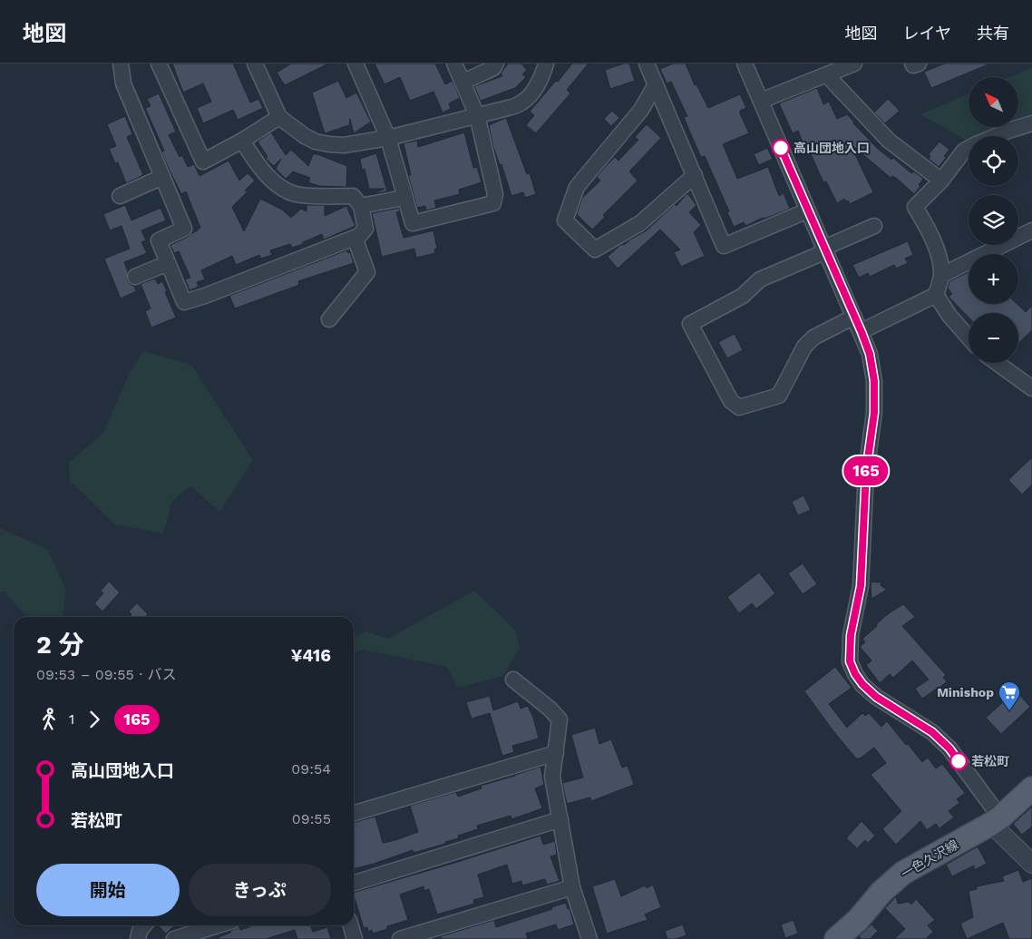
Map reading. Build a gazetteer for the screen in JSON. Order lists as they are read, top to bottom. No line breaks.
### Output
{"streets":{"main road":["一色久沢線"]},"places":{"other":["高山団地入口","若松町"],"supermarket":["Minishop"]},"lines":["bus line 165"],"north":"top left","page":{"header":"地図","nav":["地図","レイヤ","共有"],"on_map":"165","map_buttons":["+","−"],"heading":["2 分","09:53 – 09:55 · バス","¥416"],"legs":["1","165"],"list":[{"name":"高山団地入口","value":"09:54"},{"name":"若松町","value":"09:55"}],"buttons":["開始","きっぷ"]}}
